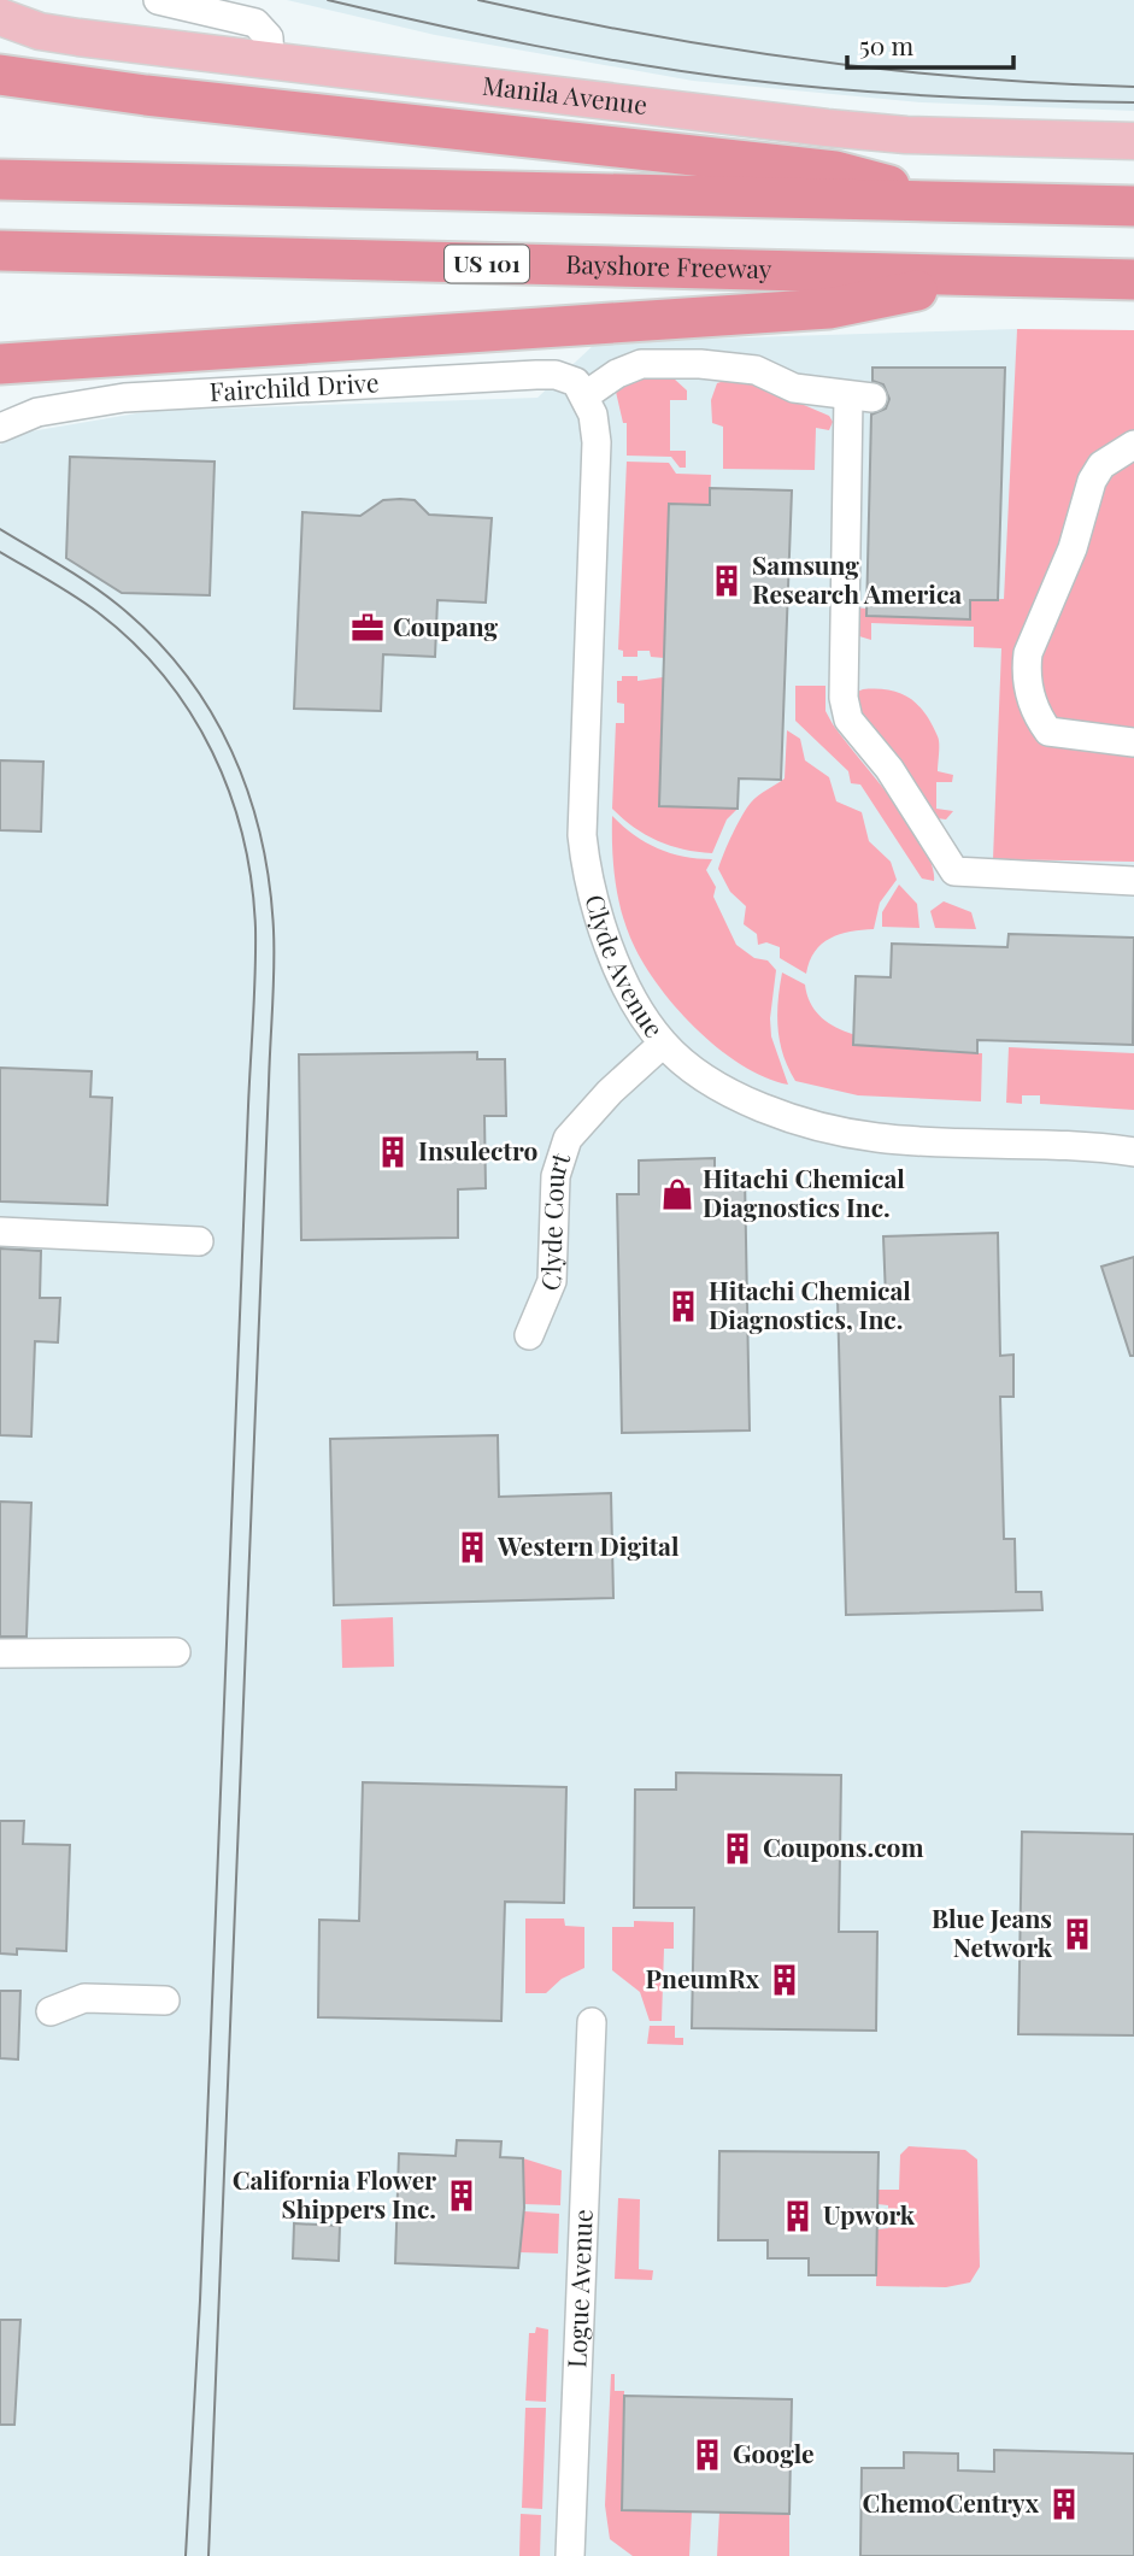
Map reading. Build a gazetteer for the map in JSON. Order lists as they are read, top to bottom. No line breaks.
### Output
{"streets":{"highway":["US 101","Bayshore Freeway"],"main road":["Manila Avenue"],"street":["Fairchild Drive","Clyde Avenue","Clyde Court","Logue Avenue"]},"crossings":[["Fairchild Drive","Clyde Avenue"],["Clyde Avenue","Clyde Court"]],"places":{"building":["Samsung Research America","Insulectro","Hitachi Chemical Diagnostics, Inc.","Western Digital","Coupons.com","Blue Jeans Network","PneumRx","California Flower Shippers Inc.","Upwork","Google","ChemoCentryx"],"office":["Coupang"],"shop":["Hitachi Chemical Diagnostics Inc."]},"scale_bar":"50 m"}
